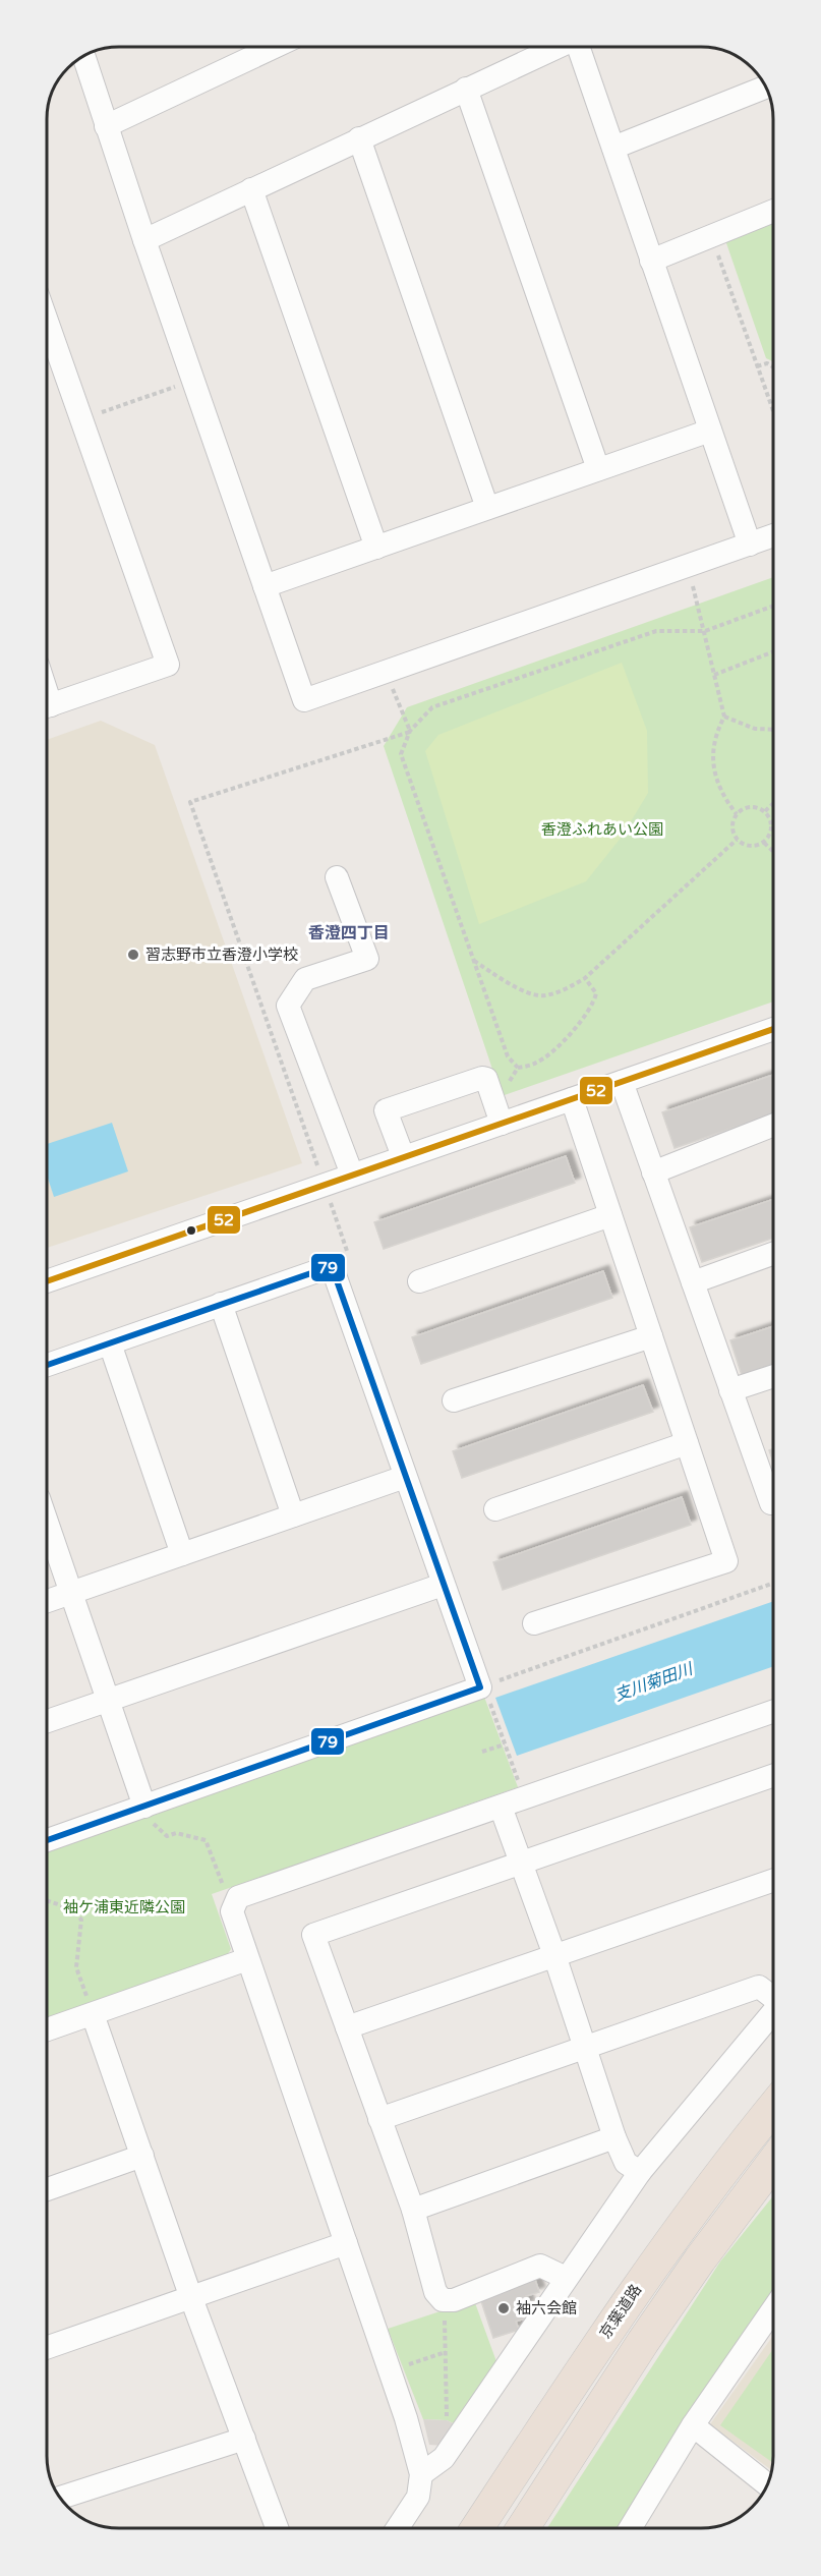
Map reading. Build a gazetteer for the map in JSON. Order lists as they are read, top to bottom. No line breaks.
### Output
{"streets":{"highway":["京葉道路"]},"districts":["香澄四丁目"],"water":["支川菊田川"],"parks":["香澄ふれあい公園","袖ケ浦東近隣公園"],"places":["習志野市立香澄小学校","袖六会館"],"lines":["transit line 52","transit line 79"]}
